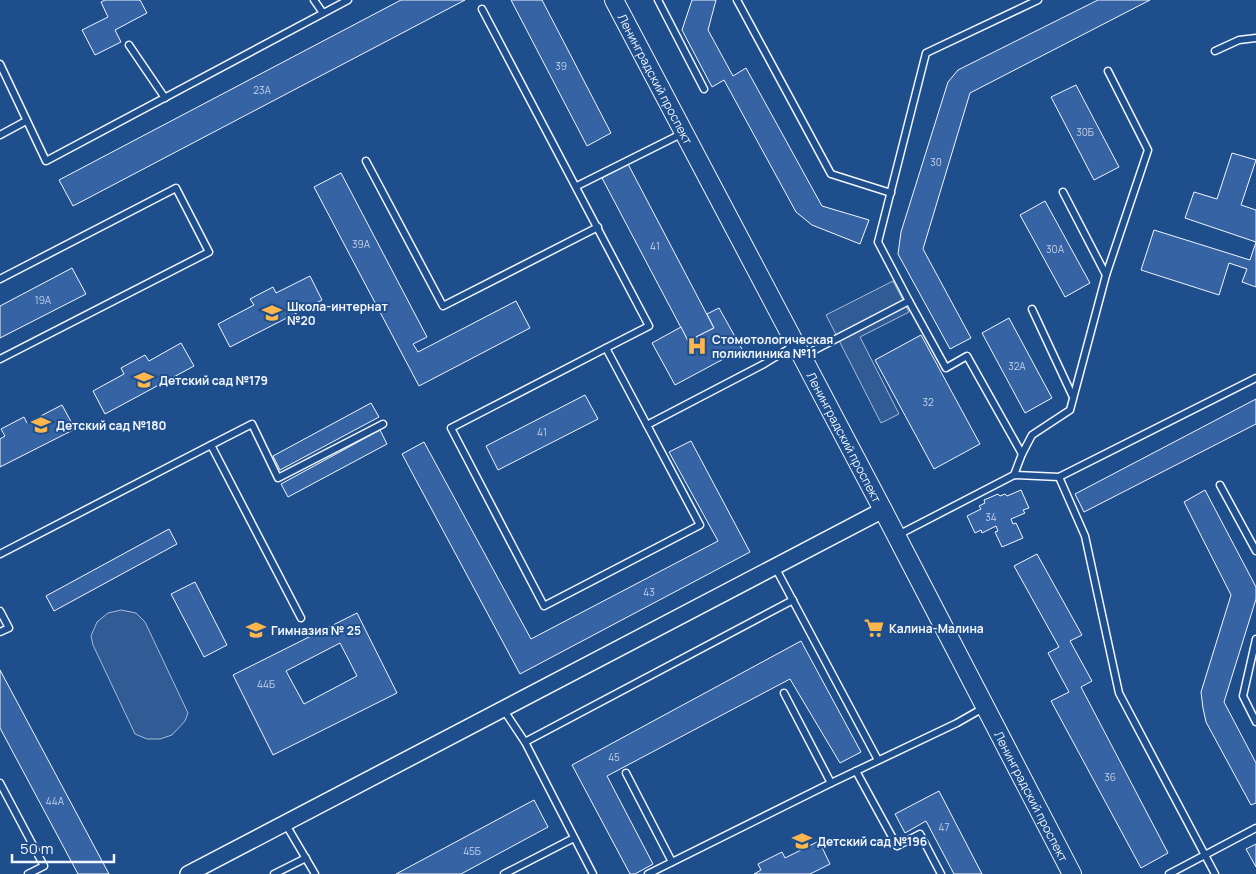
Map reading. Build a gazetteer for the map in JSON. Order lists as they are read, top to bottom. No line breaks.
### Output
{"streets":{"main road":["Ленинградский проспект"]},"places":{"school or university":["Школа-интернат №20","Детский сад №179","Детский сад №180","Гимназия № 25","Детский сад №196"],"hospital":["Стомотологическая поликлиника №11"],"supermarket":["Калина-Малина"]},"house_numbers":["39","23А","30Б","30","39А","41","30А","19А","32А","32","41","34","43","44Б","45","36","44А","47","45Б"],"scale_bar":"50 m"}
